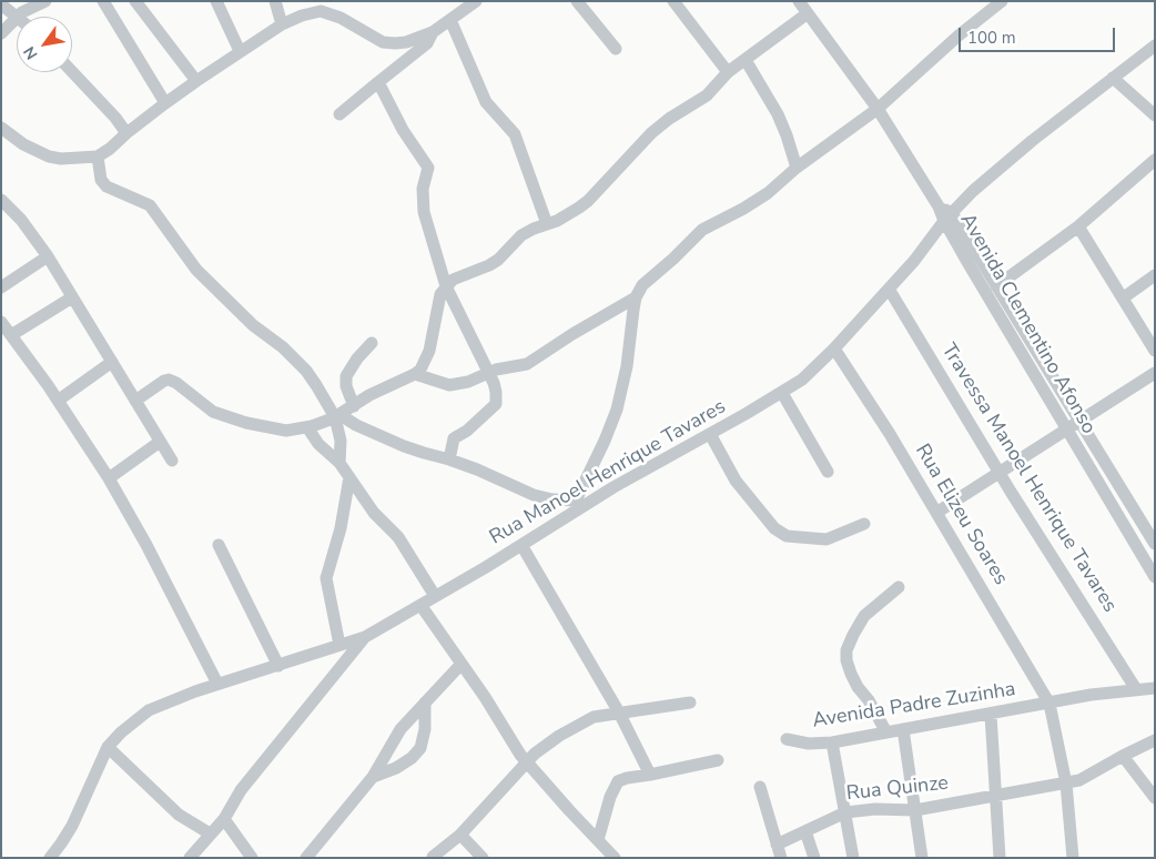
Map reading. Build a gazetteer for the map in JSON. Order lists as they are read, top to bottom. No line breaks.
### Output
{"streets":{"street":["Avenida Clementino Afonso","Rua Manoel Henrique Tavares","Travessa Manoel Henrique Tavares","Rua Elizeu Soares","Avenida Padre Zuzinha","Rua Quinze"]},"crossings":[["Avenida Clementino Afonso","Rua Manoel Henrique Tavares"],["Rua Manoel Henrique Tavares","Travessa Manoel Henrique Tavares"],["Rua Manoel Henrique Tavares","Rua Elizeu Soares"],["Travessa Manoel Henrique Tavares","Avenida Padre Zuzinha"],["Rua Elizeu Soares","Avenida Padre Zuzinha"],["Rua Elizeu Soares","Rua Quinze"]],"scale_bar":"100 m","north":"bottom left"}
